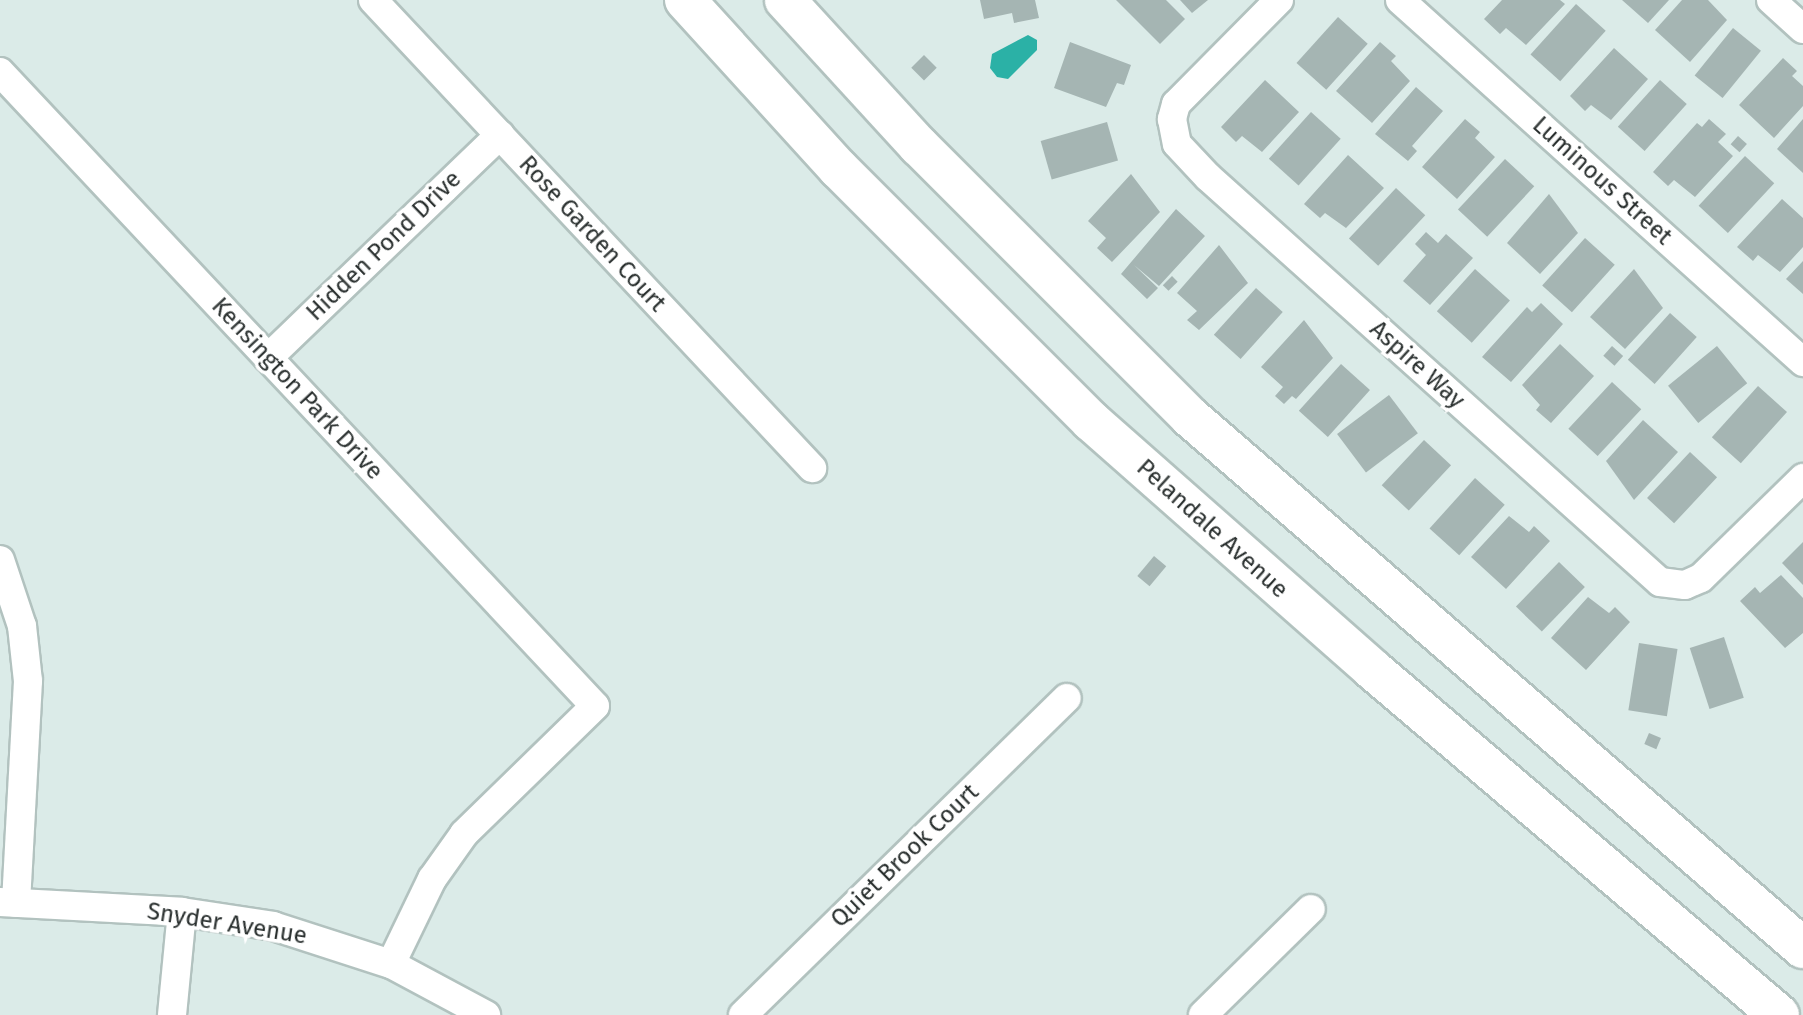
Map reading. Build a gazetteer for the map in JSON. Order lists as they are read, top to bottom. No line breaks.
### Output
{"streets":{"main road":["Pelandale Avenue"],"street":["Luminous Street","Rose Garden Court","Hidden Pond Drive","Aspire Way","Kensington Park Drive","Quiet Brook Court","Snyder Avenue"]},"crossings":[["Rose Garden Court","Hidden Pond Drive"],["Hidden Pond Drive","Kensington Park Drive"],["Kensington Park Drive","Snyder Avenue"]]}
